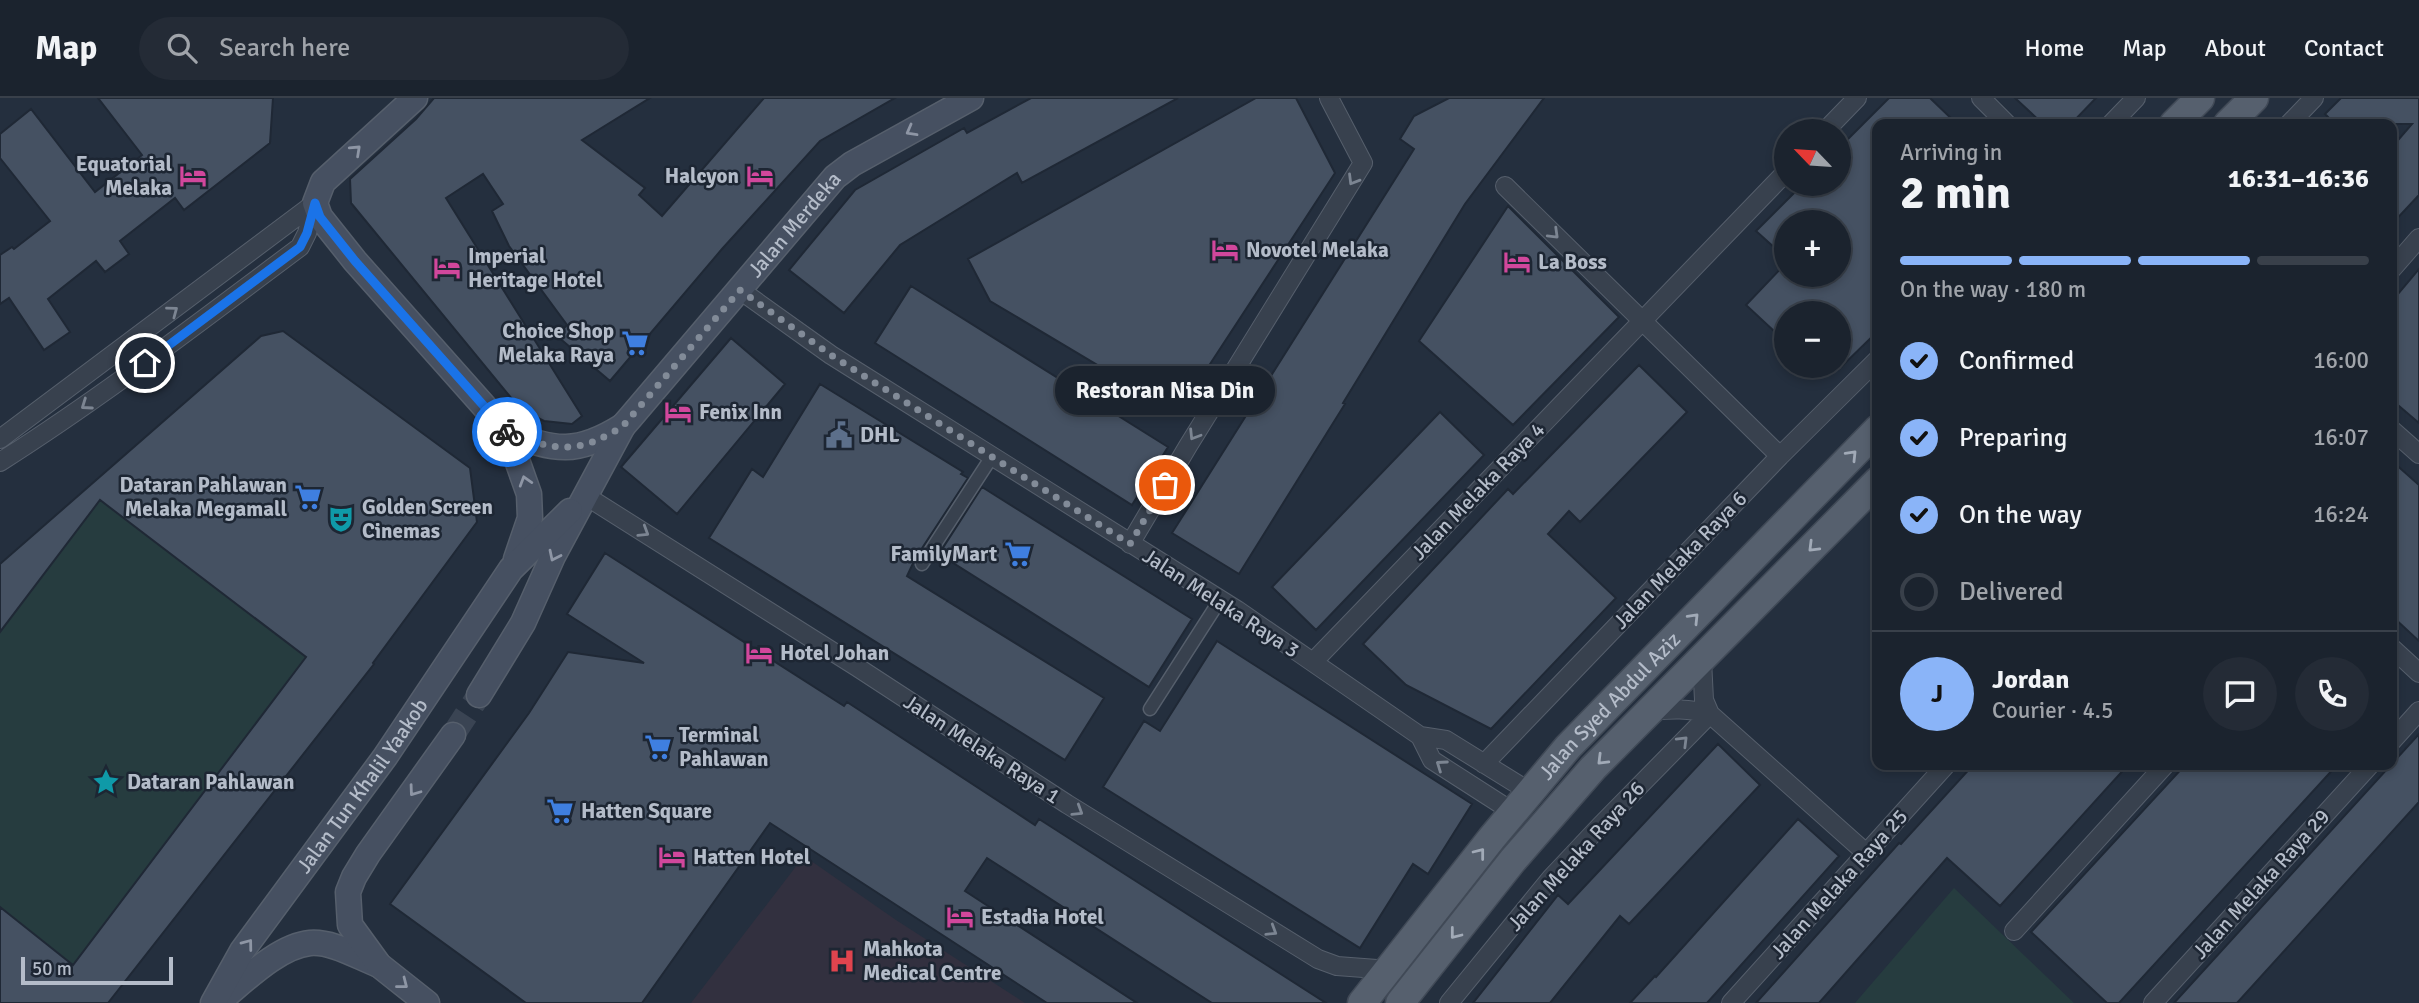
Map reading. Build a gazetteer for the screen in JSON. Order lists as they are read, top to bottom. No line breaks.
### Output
{"streets":{"main road":["Jalan Merdeka","Jalan Syed Abdul Aziz","Jalan Tun Khalil Yaakob"],"street":["Jalan Melaka Raya 4","Jalan Melaka Raya 6","Jalan Melaka Raya 3","Jalan Melaka Raya 1","Jalan Melaka Raya 26","Jalan Melaka Raya 25","Jalan Melaka Raya 29"]},"crossings":[["Jalan Merdeka","Jalan Melaka Raya 3"],["Jalan Merdeka","Jalan Melaka Raya 1"],["Jalan Melaka Raya 4","Jalan Melaka Raya 3"],["Jalan Melaka Raya 6","Jalan Melaka Raya 3"],["Jalan Melaka Raya 3","Jalan Syed Abdul Aziz"],["Jalan Syed Abdul Aziz","Jalan Melaka Raya 1"]],"one_way":["Jalan Merdeka","Jalan Melaka Raya 1","Jalan Melaka Raya 26"],"places":{"hotel":["Equatorial Melaka","Halcyon","Novotel Melaka","La Boss","Imperial Heritage Hotel","Fenix Inn","Hotel Johan","Hatten Hotel","Estadia Hotel"],"supermarket":["Choice Shop Melaka Raya","Dataran Pahlawan Melaka Megamall","FamilyMart","Terminal Pahlawan","Hatten Square"],"public building":["DHL"],"other":["Restoran Nisa Din"],"theatre":["Golden Screen Cinemas"],"place":["Dataran Pahlawan"],"hospital":["Mahkota Medical Centre"]},"scale_bar":"50 m","north":"top left","page":{"header":"Map","search":"Search here","nav":["Home","Map","About","Contact"],"map_buttons":["+","−"],"heading":["2 min","Arriving in","16:31–16:36"],"panel":["Jordan","Courier · 4.5"],"bar":"On the way · 180 m","list":[["Confirmed","16:00"],["Preparing","16:07"],["On the way","16:24"],"Delivered"],"bubble":"Restoran Nisa Din","round":"J","scale":"50 m"}}
